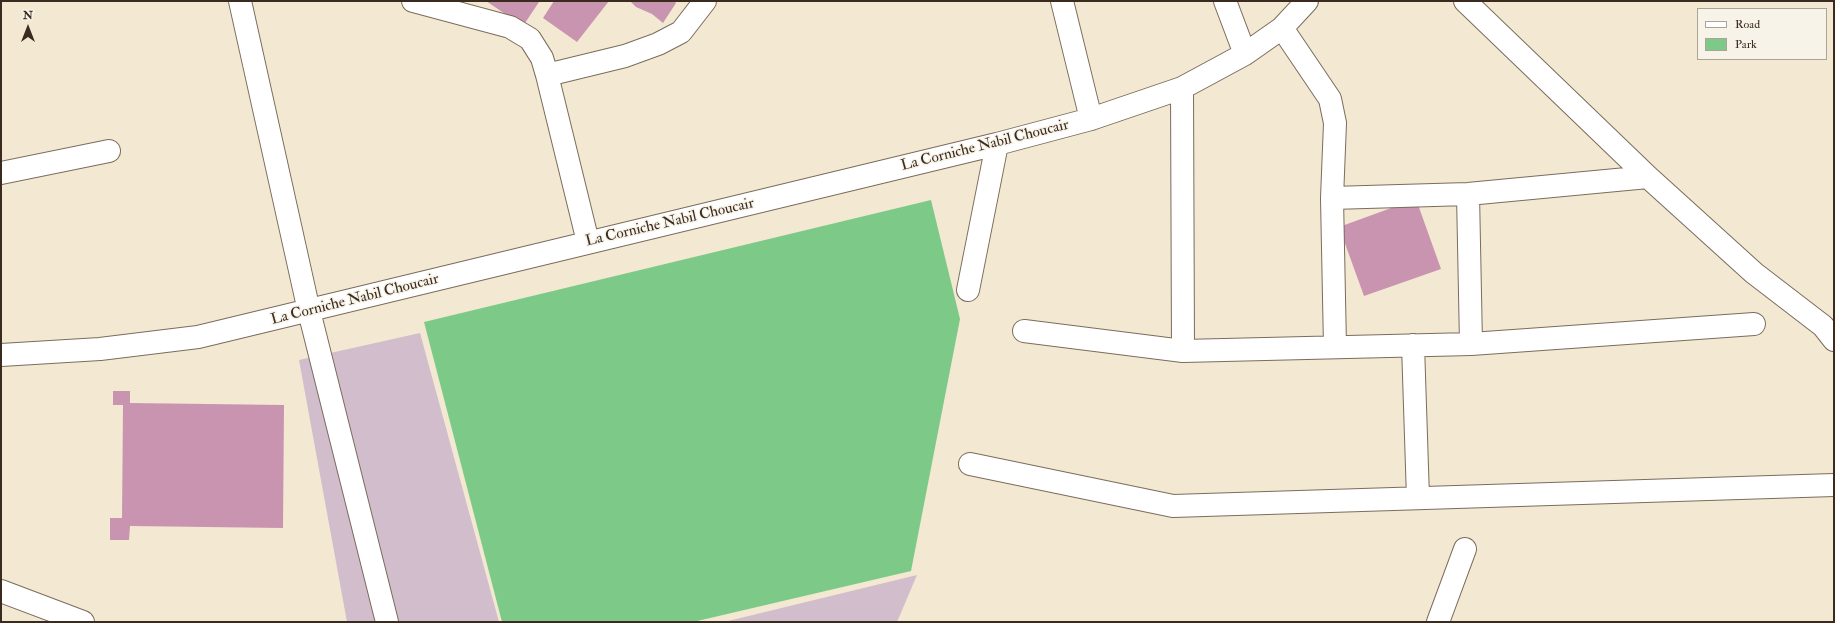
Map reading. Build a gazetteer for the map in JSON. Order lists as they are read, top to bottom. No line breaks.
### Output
{"streets":{"main road":["La Corniche Nabil Choucair"]},"legend":["Road","Park"],"north":"top"}
